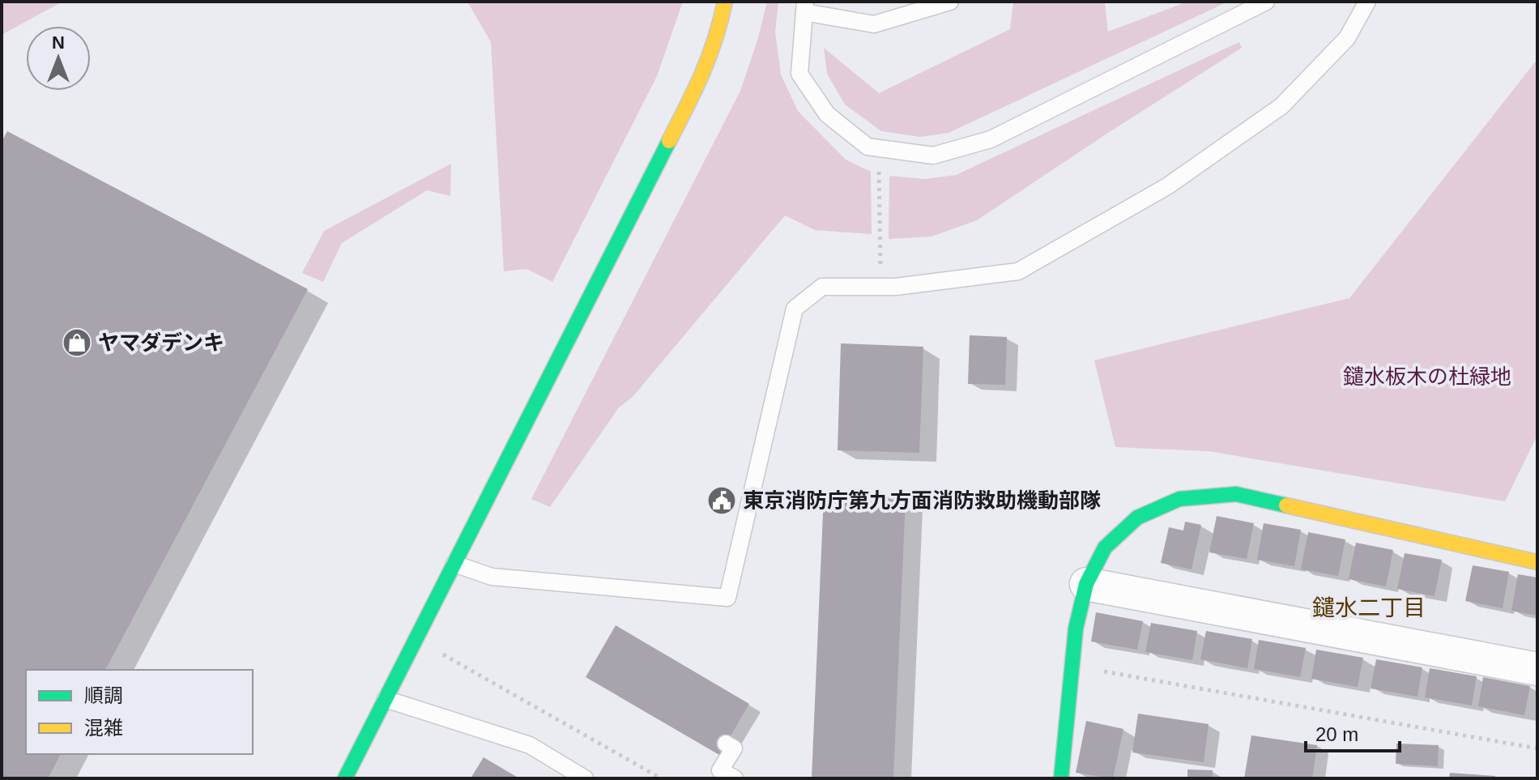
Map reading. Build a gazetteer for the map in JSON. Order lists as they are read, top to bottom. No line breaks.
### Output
{"districts":["鑓水二丁目"],"parks":["鑓水板木の杜緑地"],"places":{"shop":["ヤマダデンキ"],"public building":["東京消防庁第九方面消防救助機動部隊"]},"legend":["順調","混雑"],"scale_bar":"20 m","north":"top"}
